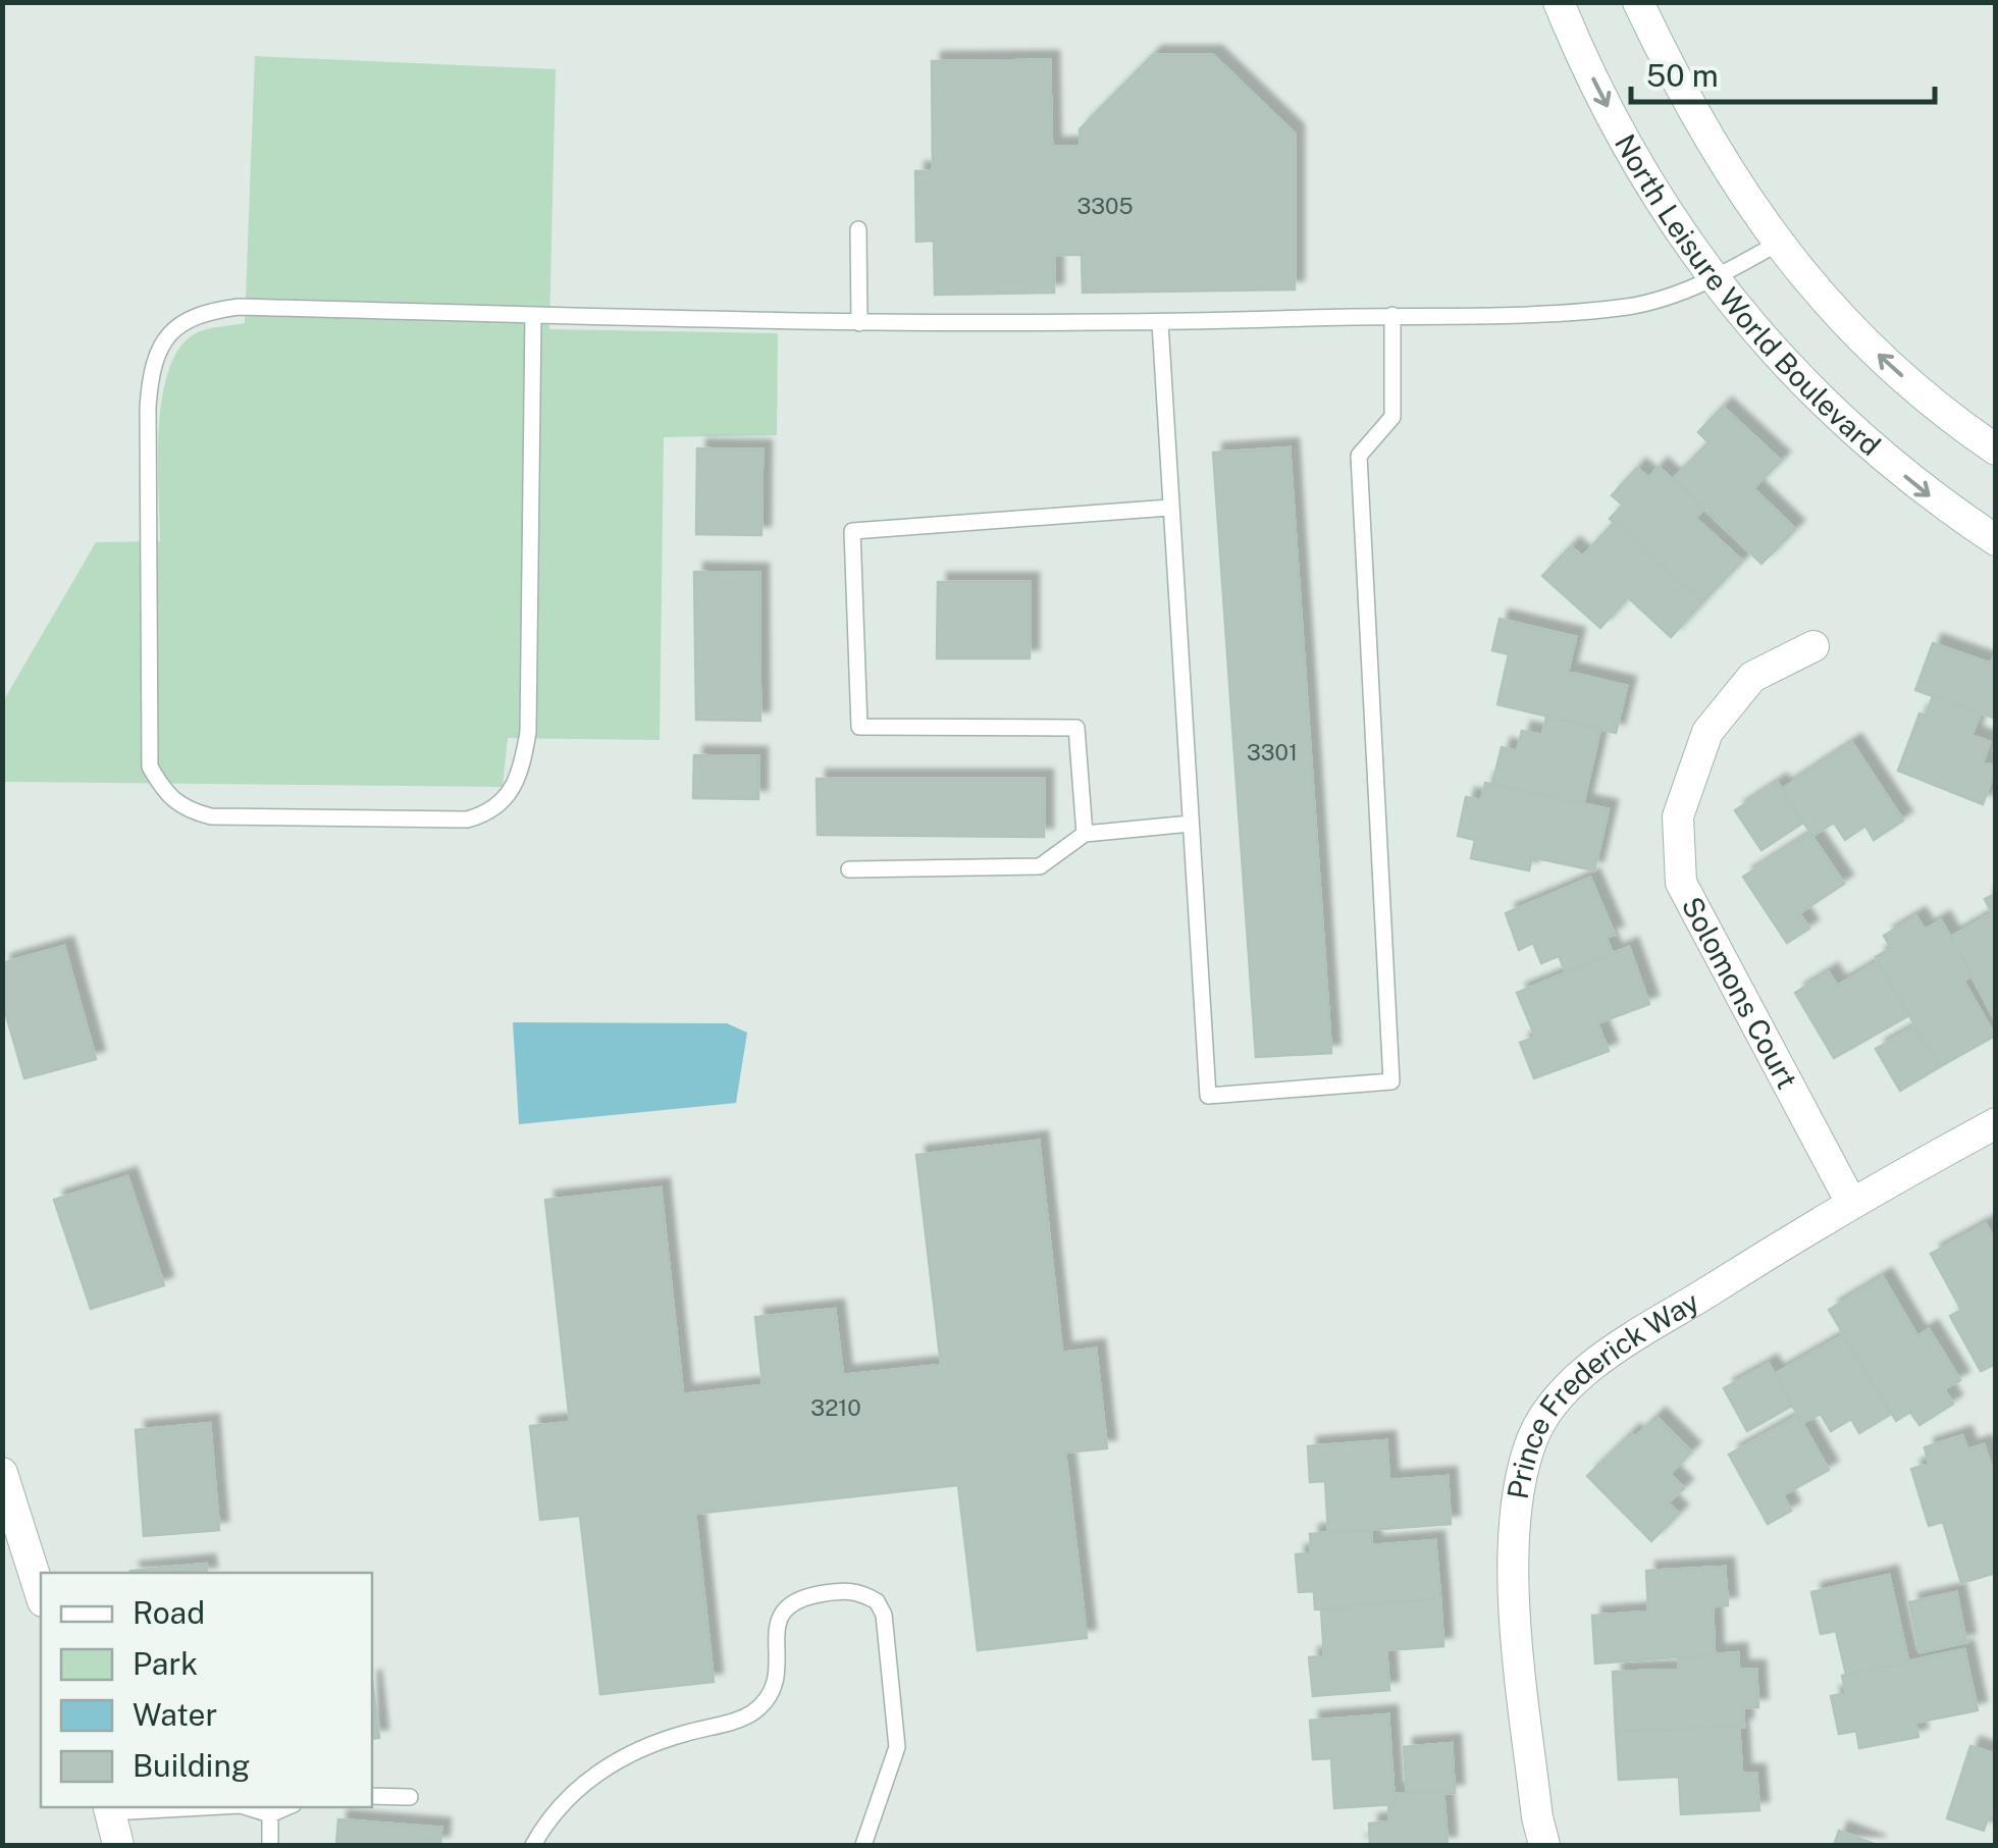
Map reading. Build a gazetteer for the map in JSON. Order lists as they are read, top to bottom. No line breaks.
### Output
{"streets":{"street":["North Leisure World Boulevard","Solomons Court","Prince Frederick Way"]},"crossings":[["Solomons Court","Prince Frederick Way"]],"house_numbers":["3305","3301","3210"],"legend":["Road","Park","Water","Building"],"scale_bar":"50 m"}
